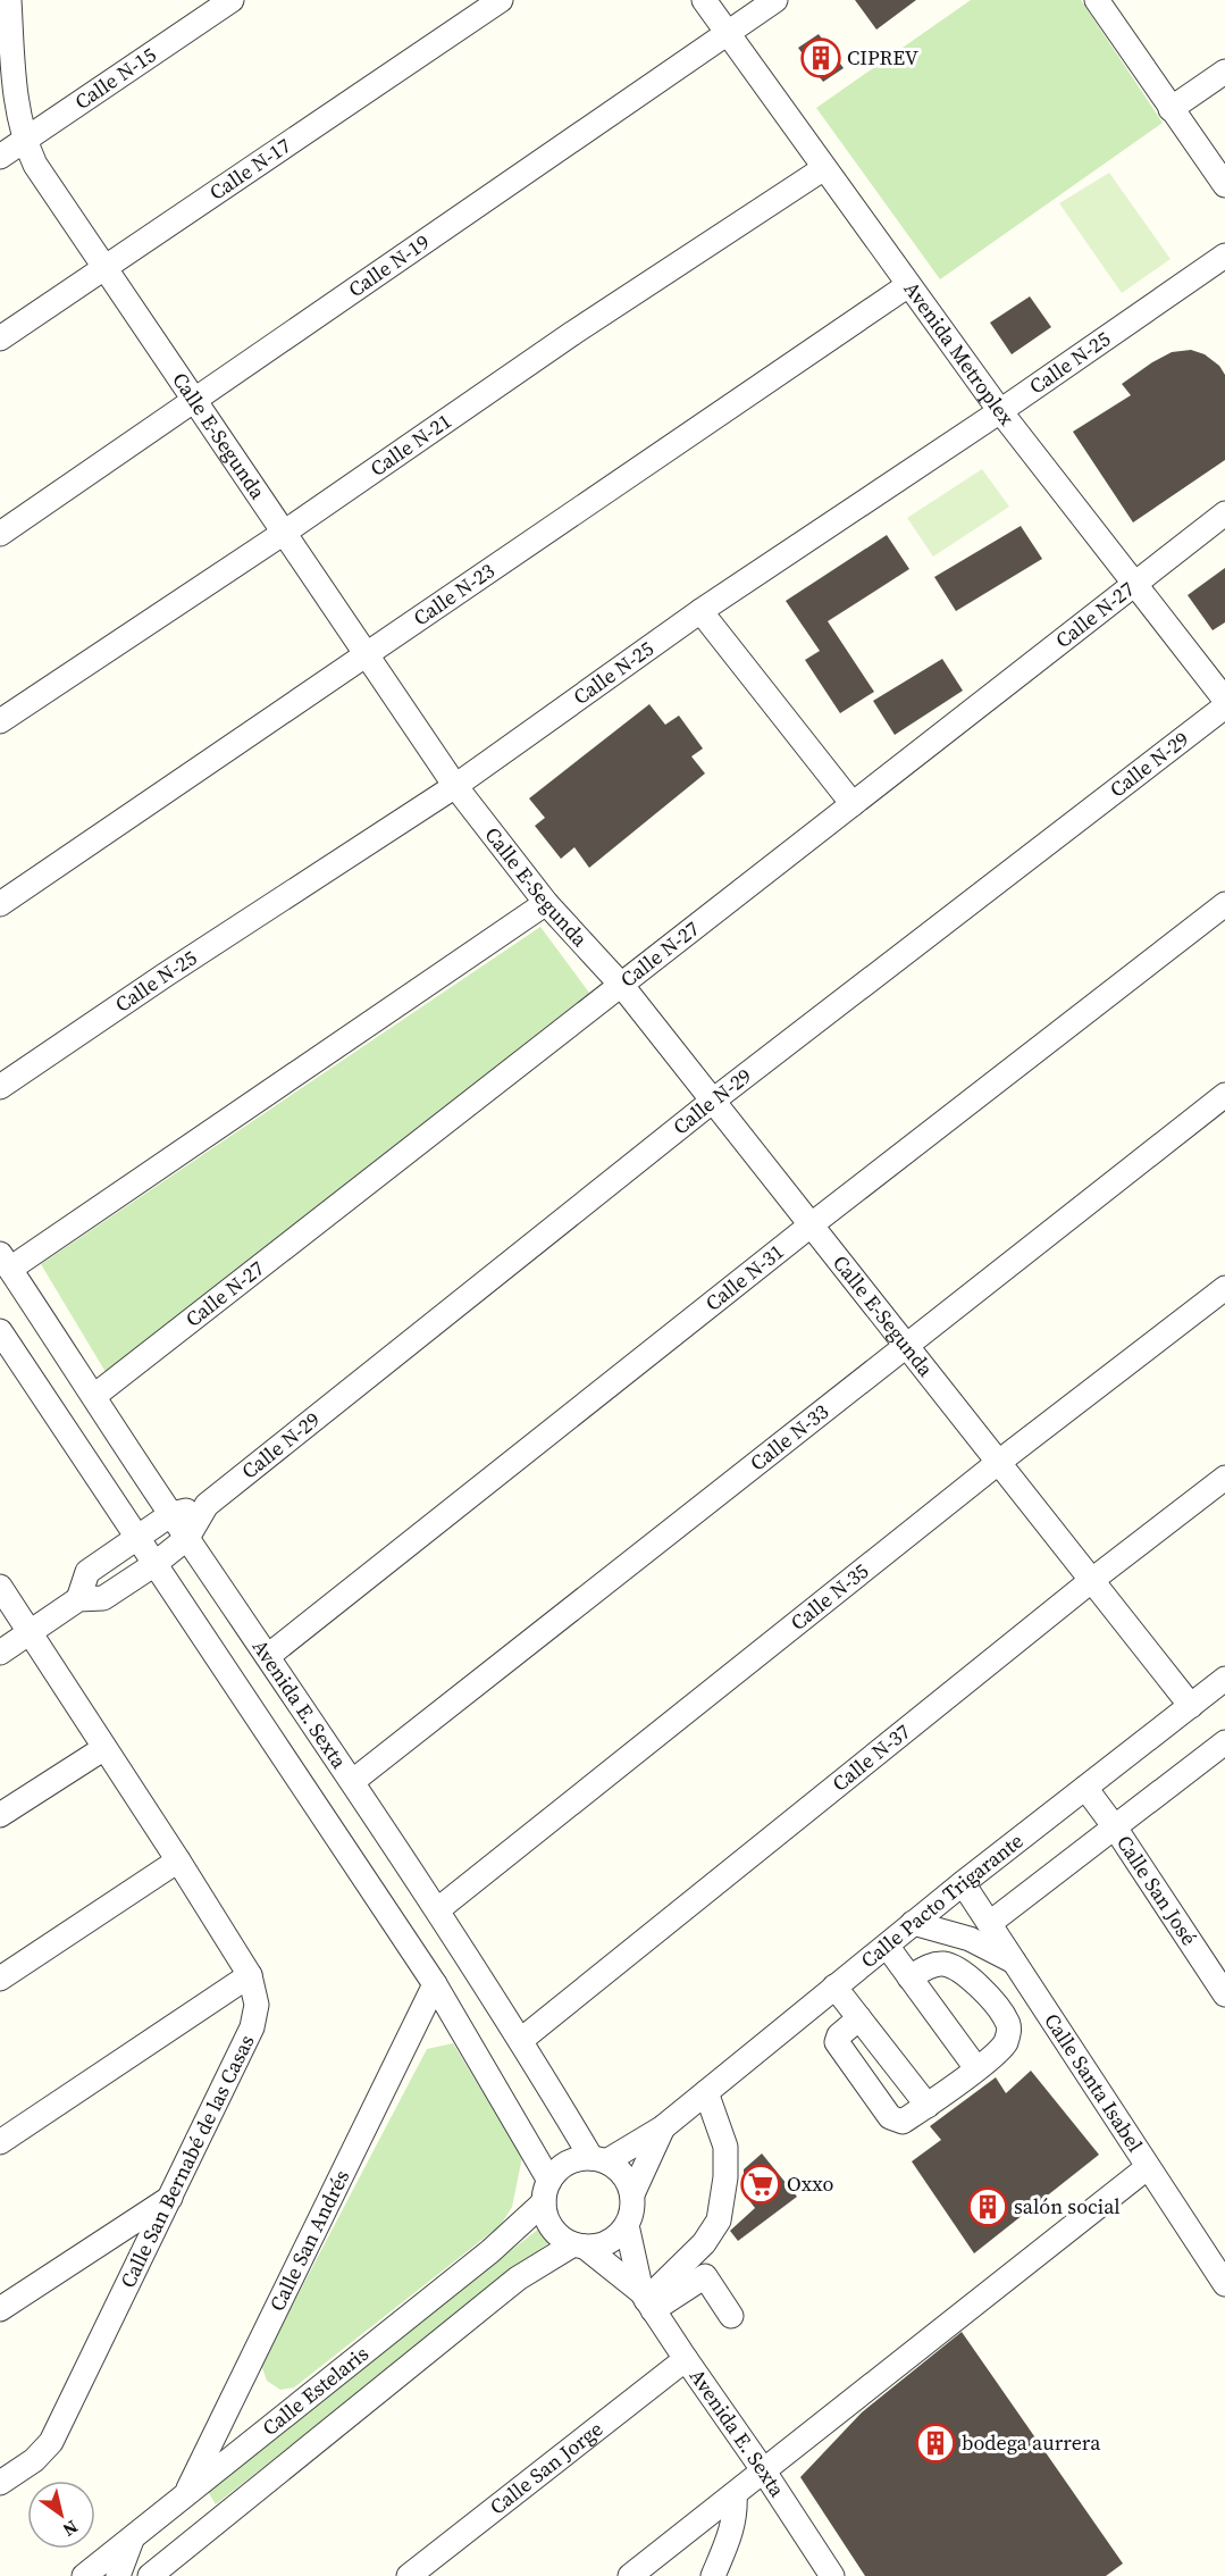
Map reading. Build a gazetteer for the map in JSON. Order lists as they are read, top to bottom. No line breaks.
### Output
{"streets":{"street":["Calle N-15","Calle N-17","Calle N-19","Avenida Metroplex","Calle N-25","Calle E-Segunda","Calle N-21","Calle N-23","Calle N-27","Calle N-29","Calle N-31","Calle N-33","Calle N-35","Avenida E. Sexta","Calle N-37","Calle San José","Calle Pacto Trigarante","Calle Santa Isabel","Calle San Bernabé de las Casas","Calle San Andrés","Calle Estelaris","Calle San Jorge"]},"crossings":[["Calle N-15","Calle E-Segunda"],["Calle N-17","Calle E-Segunda"],["Calle N-19","Avenida Metroplex"],["Calle N-19","Calle E-Segunda"],["Avenida Metroplex","Calle N-25"],["Avenida Metroplex","Calle N-21"],["Avenida Metroplex","Calle N-23"],["Avenida Metroplex","Calle N-27"],["Calle N-25","Calle E-Segunda"],["Calle E-Segunda","Calle N-21"],["Calle E-Segunda","Calle N-23"],["Calle E-Segunda","Calle N-27"],["Calle E-Segunda","Calle N-29"],["Calle E-Segunda","Calle N-31"],["Calle E-Segunda","Calle N-33"],["Calle E-Segunda","Calle N-35"],["Calle E-Segunda","Calle N-37"],["Calle E-Segunda","Calle Pacto Trigarante"],["Calle N-27","Avenida E. Sexta"],["Calle N-29","Avenida E. Sexta"],["Calle N-31","Avenida E. Sexta"],["Calle N-33","Avenida E. Sexta"],["Calle N-35","Avenida E. Sexta"],["Avenida E. Sexta","Calle N-37"],["Avenida E. Sexta","Calle Pacto Trigarante"],["Avenida E. Sexta","Calle Estelaris"],["Avenida E. Sexta","Calle San Jorge"],["Calle San José","Calle Pacto Trigarante"],["Calle Pacto Trigarante","Calle Santa Isabel"],["Calle Pacto Trigarante","Calle Estelaris"],["Calle San Andrés","Calle Estelaris"]],"places":{"building":["CIPREV","salón social","bodega aurrera"],"supermarket":["Oxxo"]},"north":"bottom right"}
